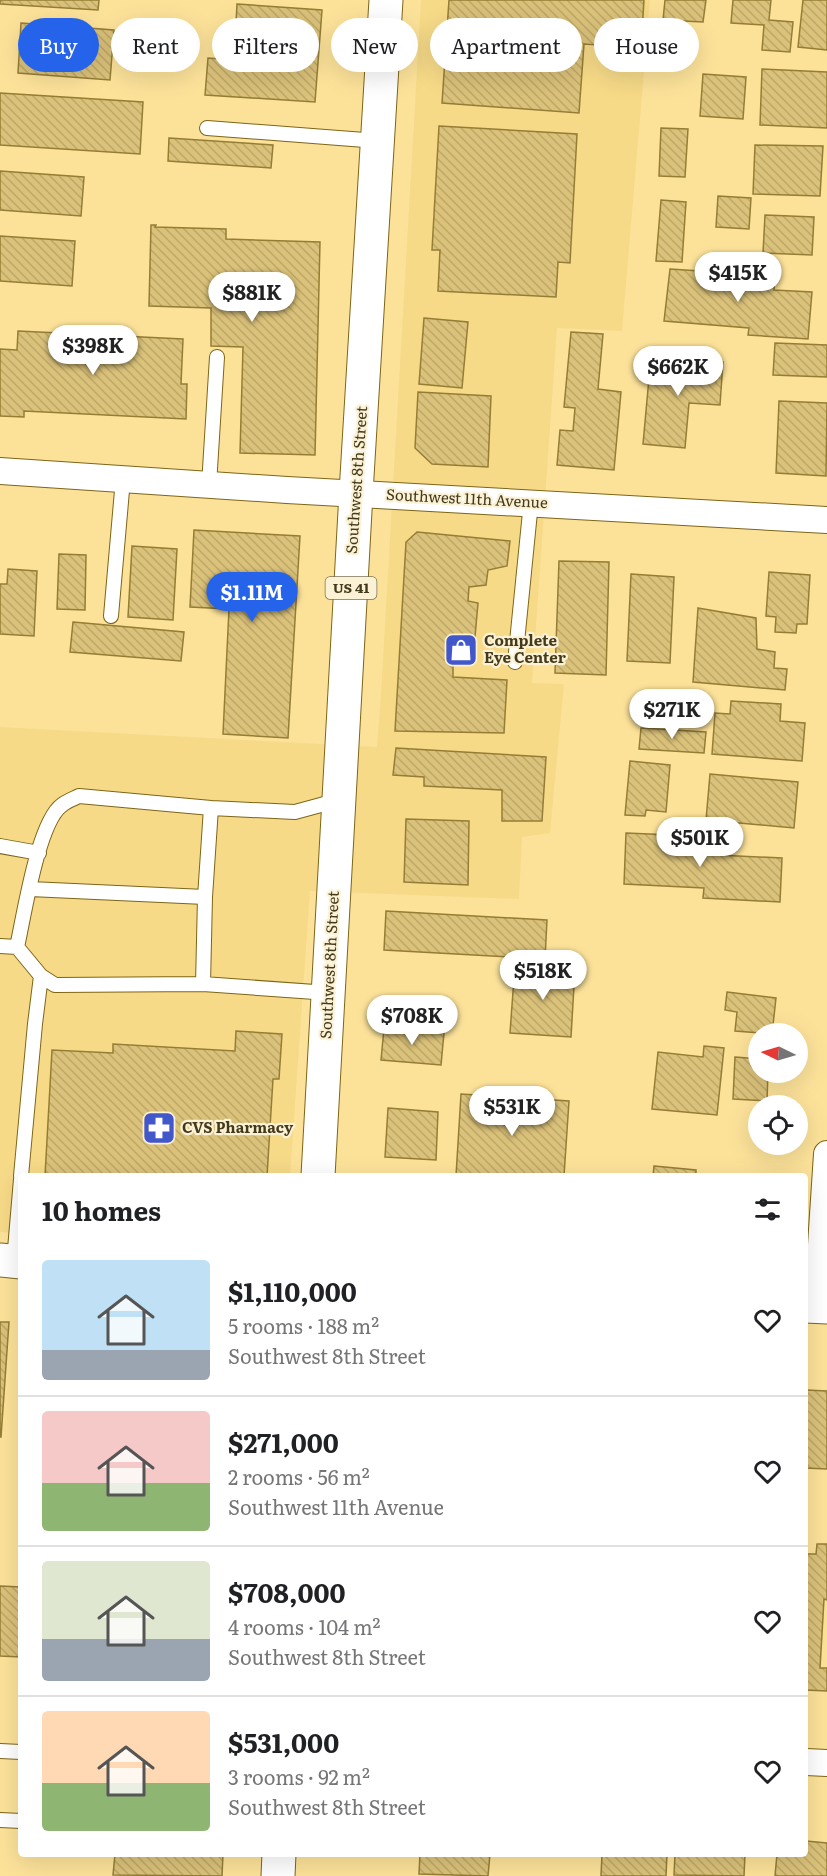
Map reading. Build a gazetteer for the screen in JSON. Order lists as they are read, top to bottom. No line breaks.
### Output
{"streets":{"main road":["Southwest 8th Street","US 41"],"street":["Southwest 11th Avenue"]},"crossings":[["Southwest 8th Street","Southwest 11th Avenue"]],"places":{"shop":["Complete Eye Center"],"pharmacy":["CVS Pharmacy"]},"north":"left","page":{"chip":["Buy","Rent","Filters","New","Apartment","House"],"price":["$415K","$881K","$398K","$662K","$1.11M","$271K","$501K","$518K","$708K","$531K"],"heading":"10 homes","list":[{"name":"$1,110,000","note":"5 rooms · 188 m² · Southwest 8th Street"},{"name":"$271,000","note":"2 rooms · 56 m² · Southwest 11th Avenue"},{"name":"$708,000","note":"4 rooms · 104 m² · Southwest 8th Street"},{"name":"$531,000","note":"3 rooms · 92 m² · Southwest 8th Street"}]}}
